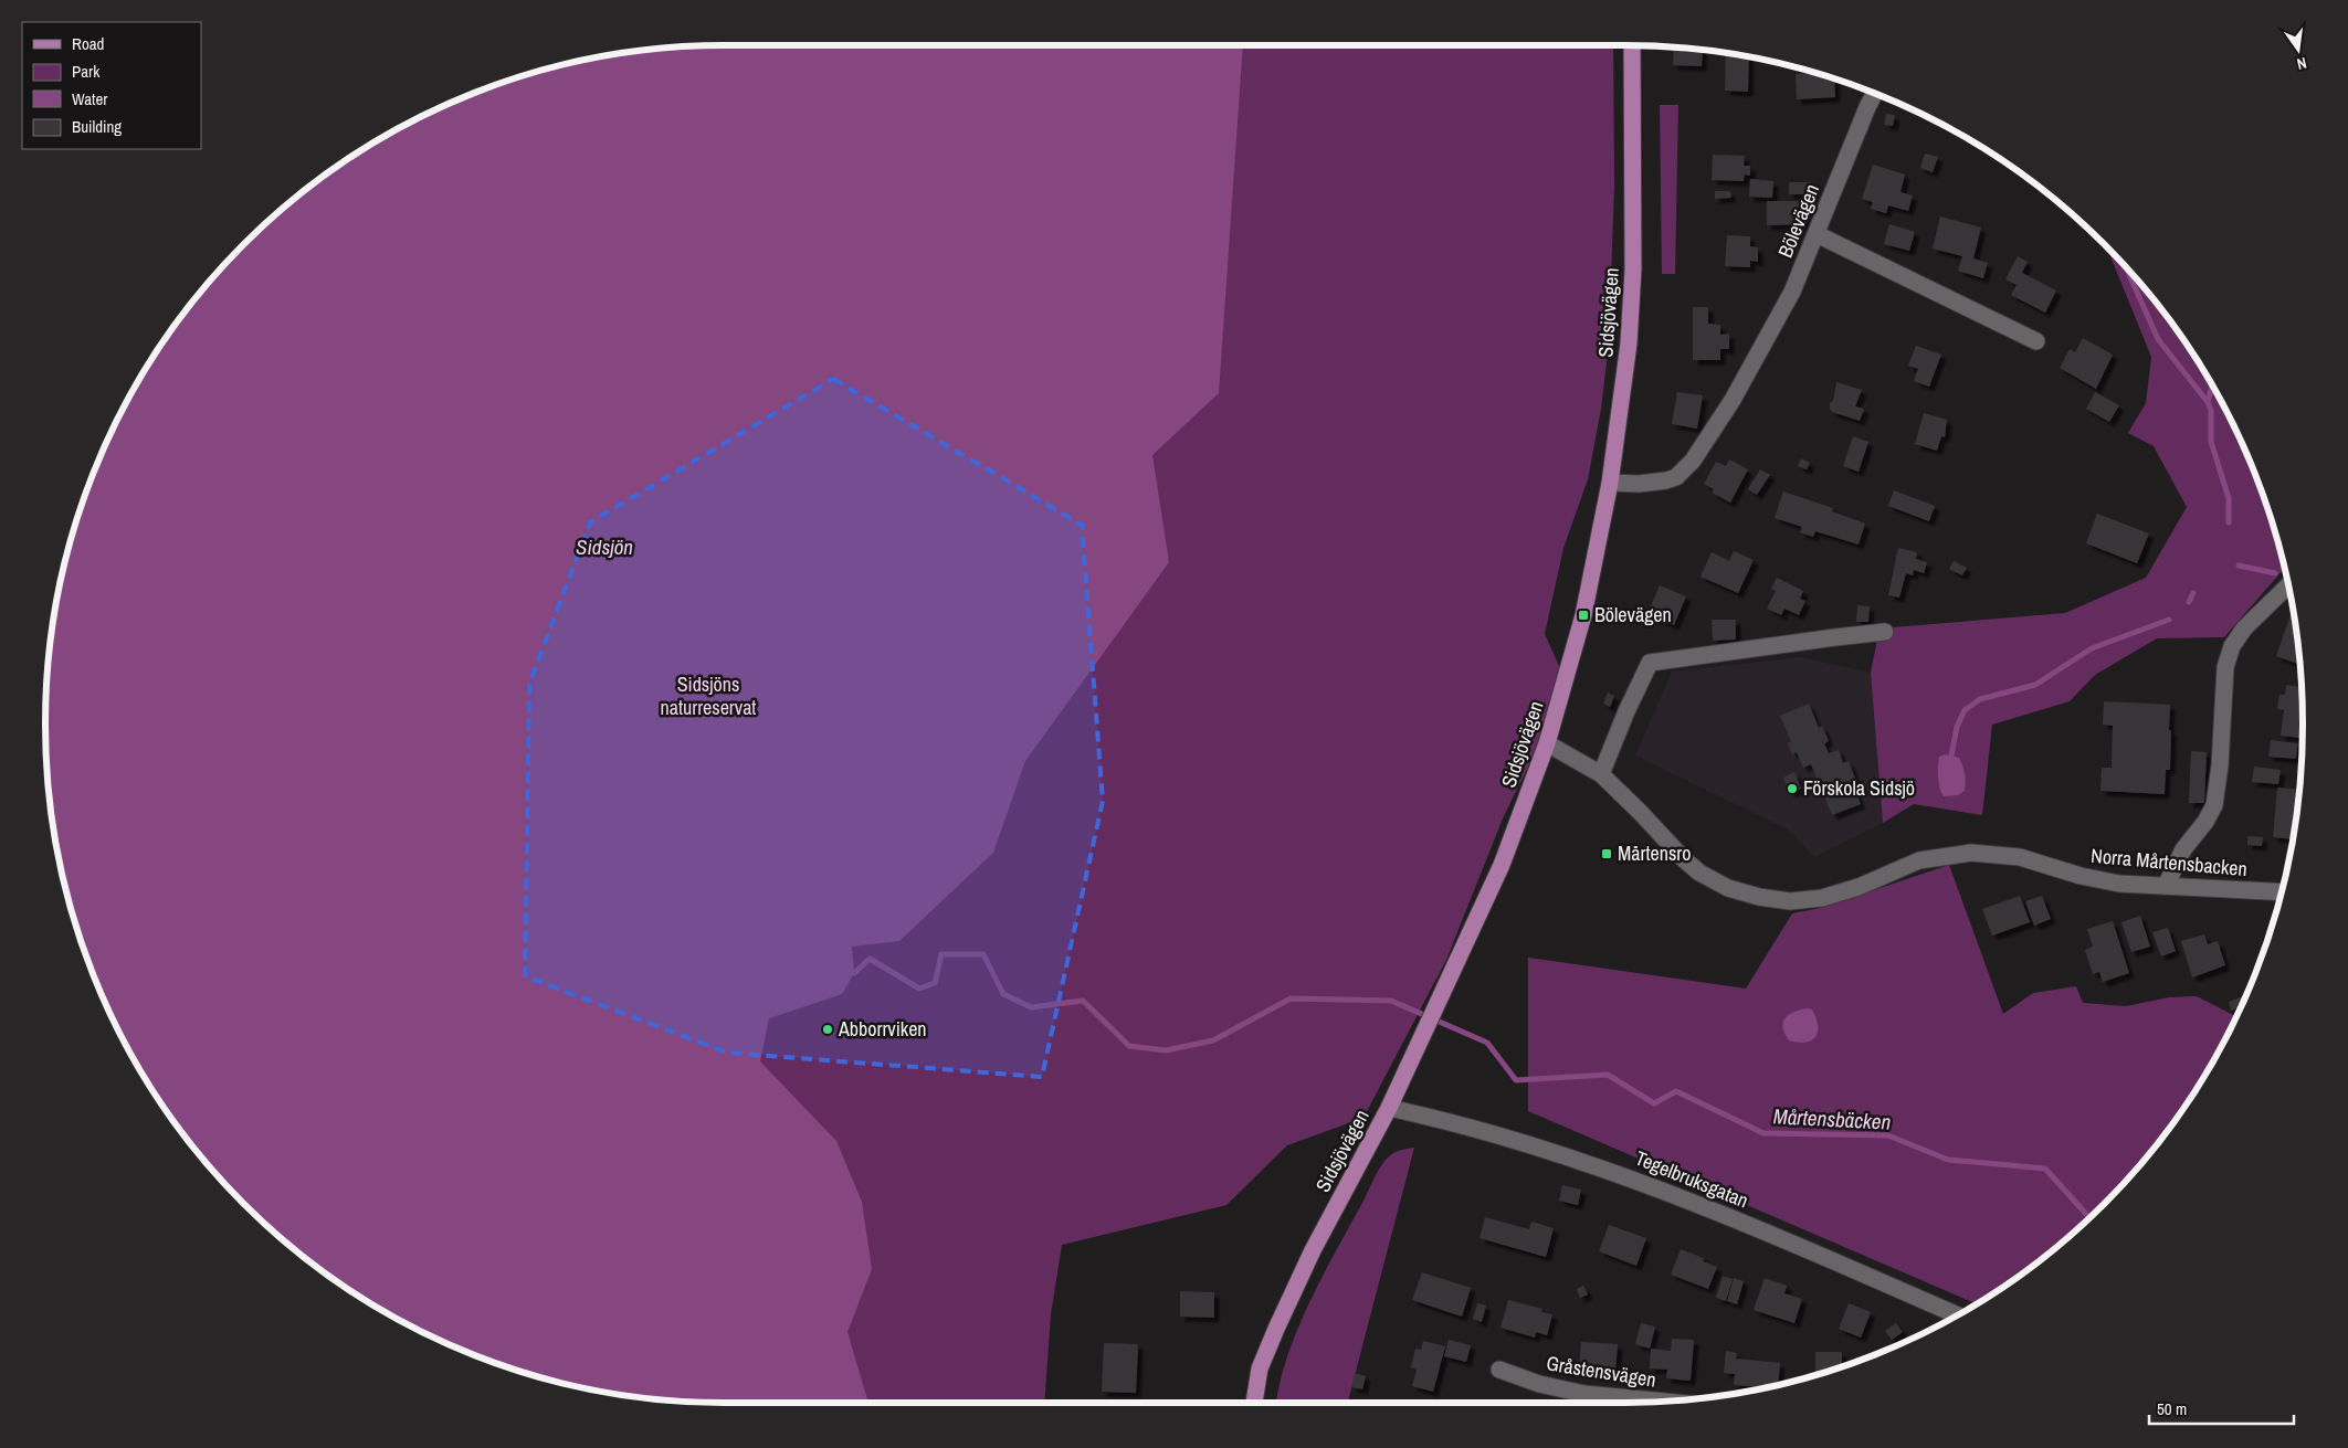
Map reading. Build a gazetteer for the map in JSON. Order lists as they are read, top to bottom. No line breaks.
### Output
{"streets":{"main road":["Sidsjövägen"],"street":["Bölevägen","Norra Mårtensbacken","Tegelbruksgatan","Gråstensvägen"]},"crossings":[["Bölevägen","Sidsjövägen"],["Sidsjövägen","Norra Mårtensbacken"],["Sidsjövägen","Tegelbruksgatan"]],"water":["Sidsjön","Mårtensbäcken"],"parks":["Sidsjöns naturreservat"],"places":{"transit":["Bölevägen","Mårtensro"],"other":["Förskola Sidsjö","Abborrviken"]},"legend":["Road","Park","Water","Building"],"scale_bar":"50 m","north":"bottom"}
